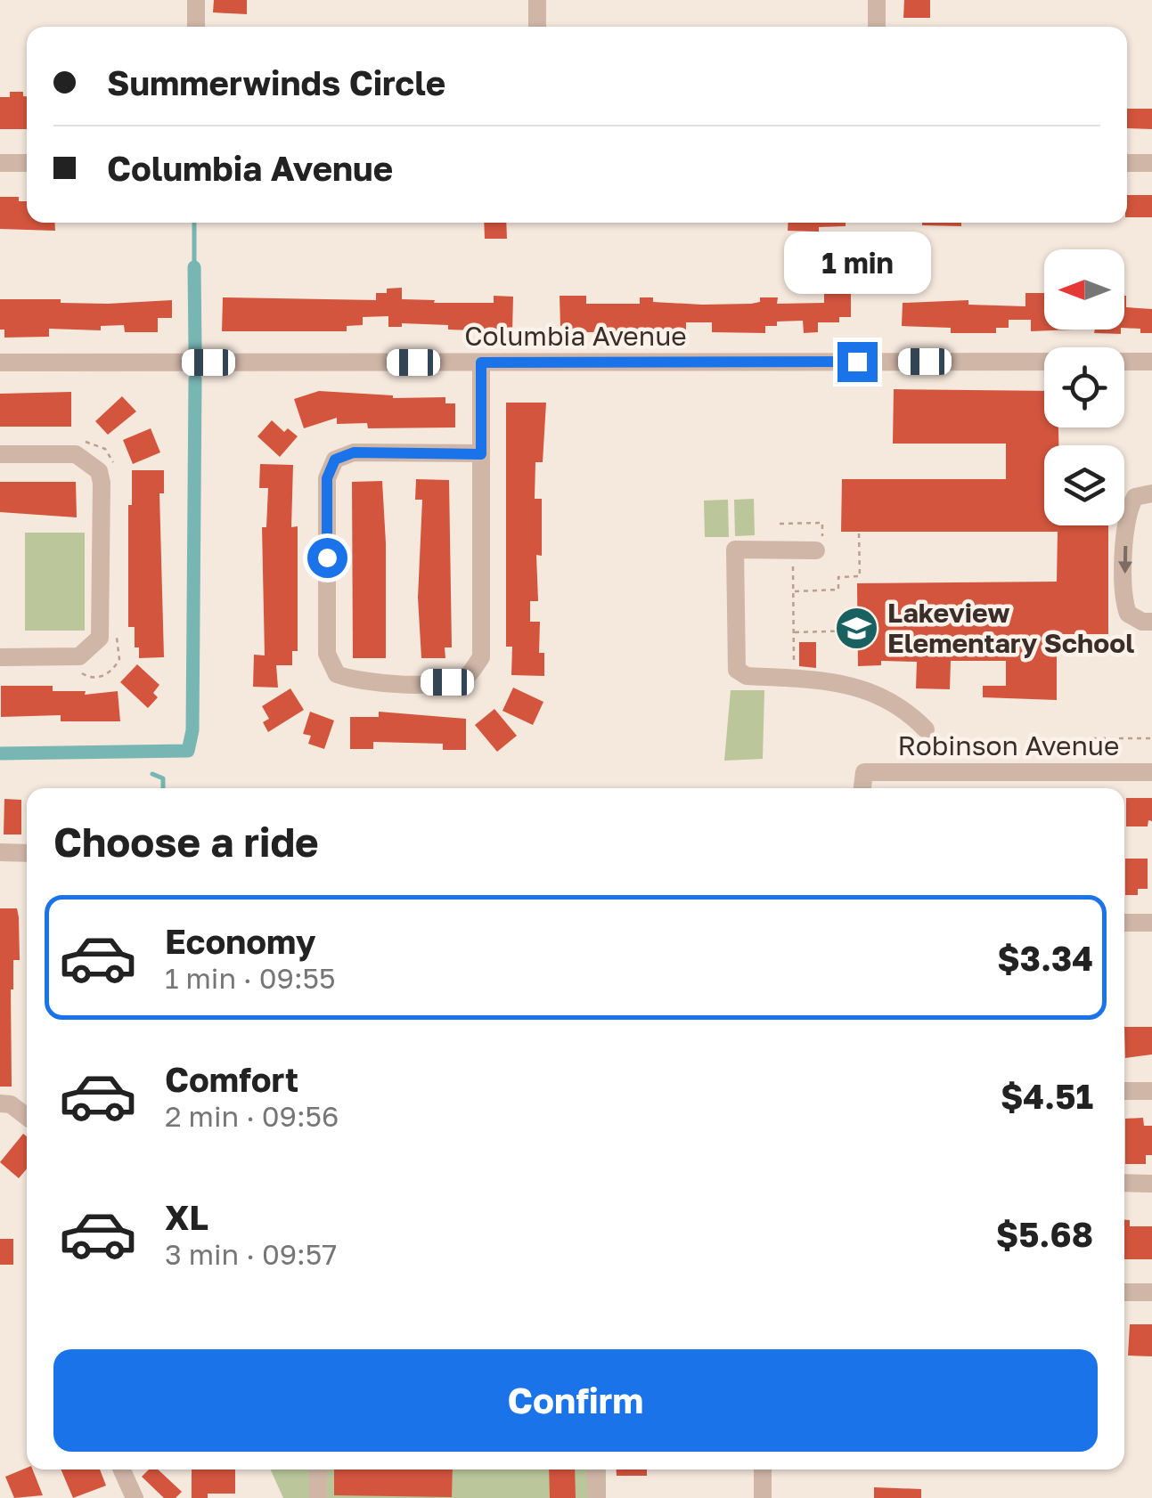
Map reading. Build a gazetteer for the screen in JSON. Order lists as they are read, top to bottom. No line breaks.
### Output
{"streets":{"street":["Columbia Avenue","Robinson Avenue"]},"places":{"school or university":["Lakeview Elementary School"]},"north":"left","page":{"banner":["Summerwinds Circle","Columbia Avenue"],"bubble":"1 min","heading":"Choose a ride","list":[{"name":"Economy","note":"1 min · 09:55","value":"$3.34"},{"name":"Comfort","note":"2 min · 09:56","value":"$4.51"},{"name":"XL","note":"3 min · 09:57","value":"$5.68"}],"buttons":"Confirm"}}
